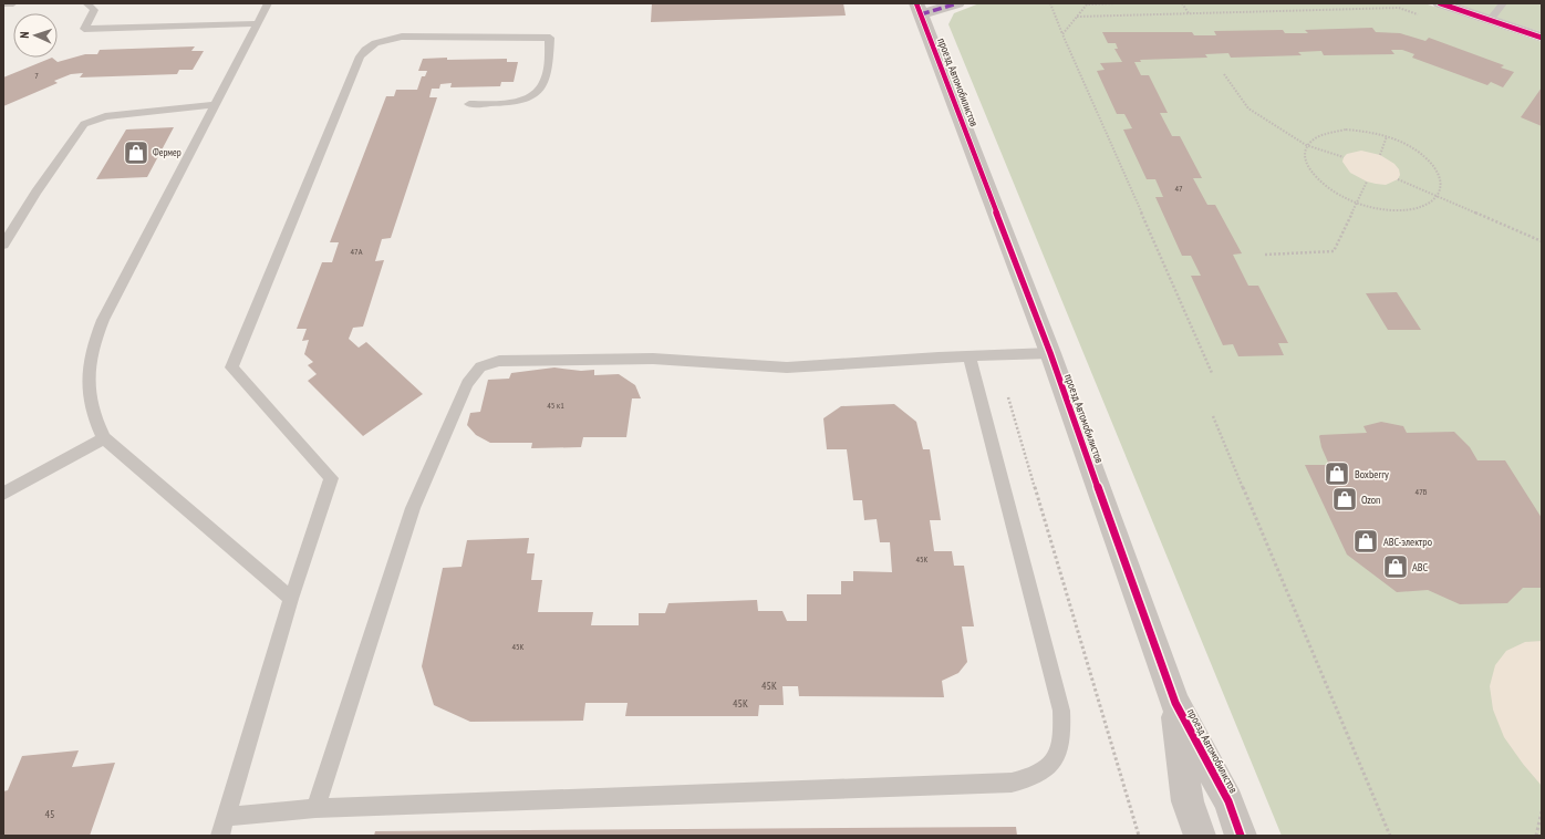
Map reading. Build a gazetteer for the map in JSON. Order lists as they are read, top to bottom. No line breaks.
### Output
{"streets":{"street":["проезд Автомобилистов"]},"places":{"shop":["Фермер","Boxberry","Ozon","АВС-электро","АВС"]},"house_numbers":["7","47","47А","45 к1","47Б","45К","45К","45К","45К","45"],"north":"left"}
